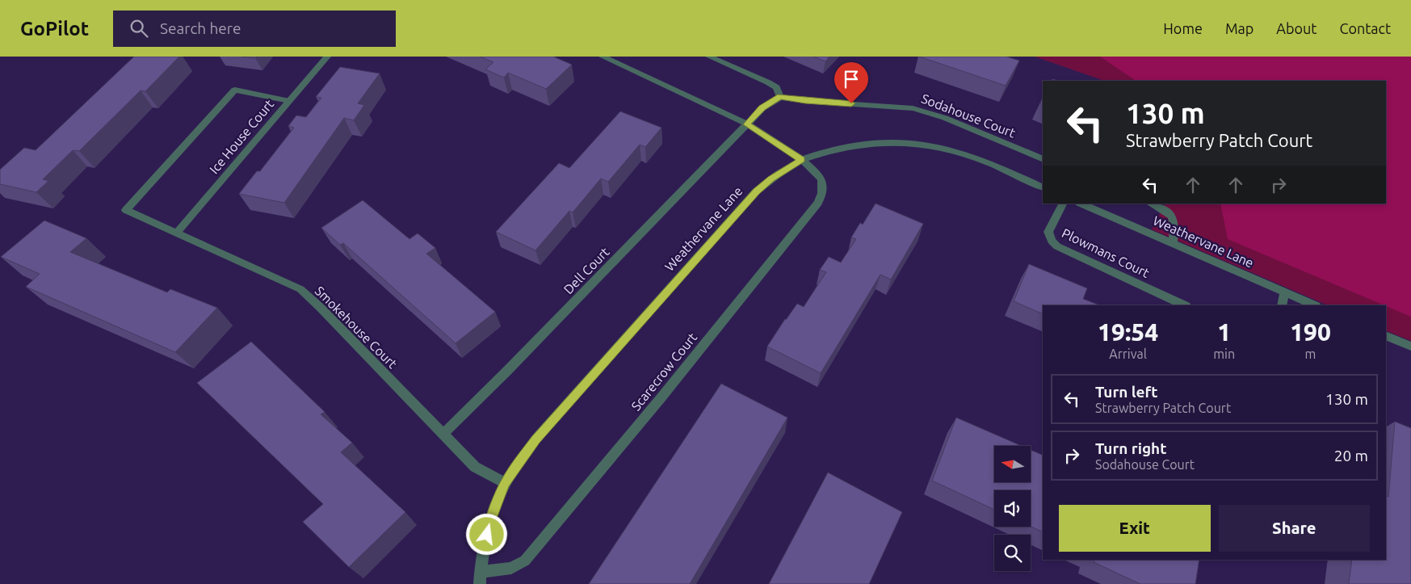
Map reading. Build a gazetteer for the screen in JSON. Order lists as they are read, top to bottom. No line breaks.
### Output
{"streets":{"street":["Sodahouse Court","Ice House Court","Weathervane Lane","Plowmans Court","Dell Court","Smokehouse Court","Scarecrow Court"]},"crossings":[["Ice House Court","Smokehouse Court"],["Weathervane Lane","Smokehouse Court"],["Weathervane Lane","Scarecrow Court"],["Dell Court","Smokehouse Court"]],"north":"left","page":{"header":"GoPilot","search":"Search here","nav":["Home","Map","About","Contact"],"turn":["130 m","Strawberry Patch Court"],"eta":["19:54","Arrival","1","min","190","m"],"list":[{"name":"Turn left","note":"Strawberry Patch Court","value":"130 m"},{"name":"Turn right","note":"Sodahouse Court","value":"20 m"}],"buttons":["Exit","Share"]}}
